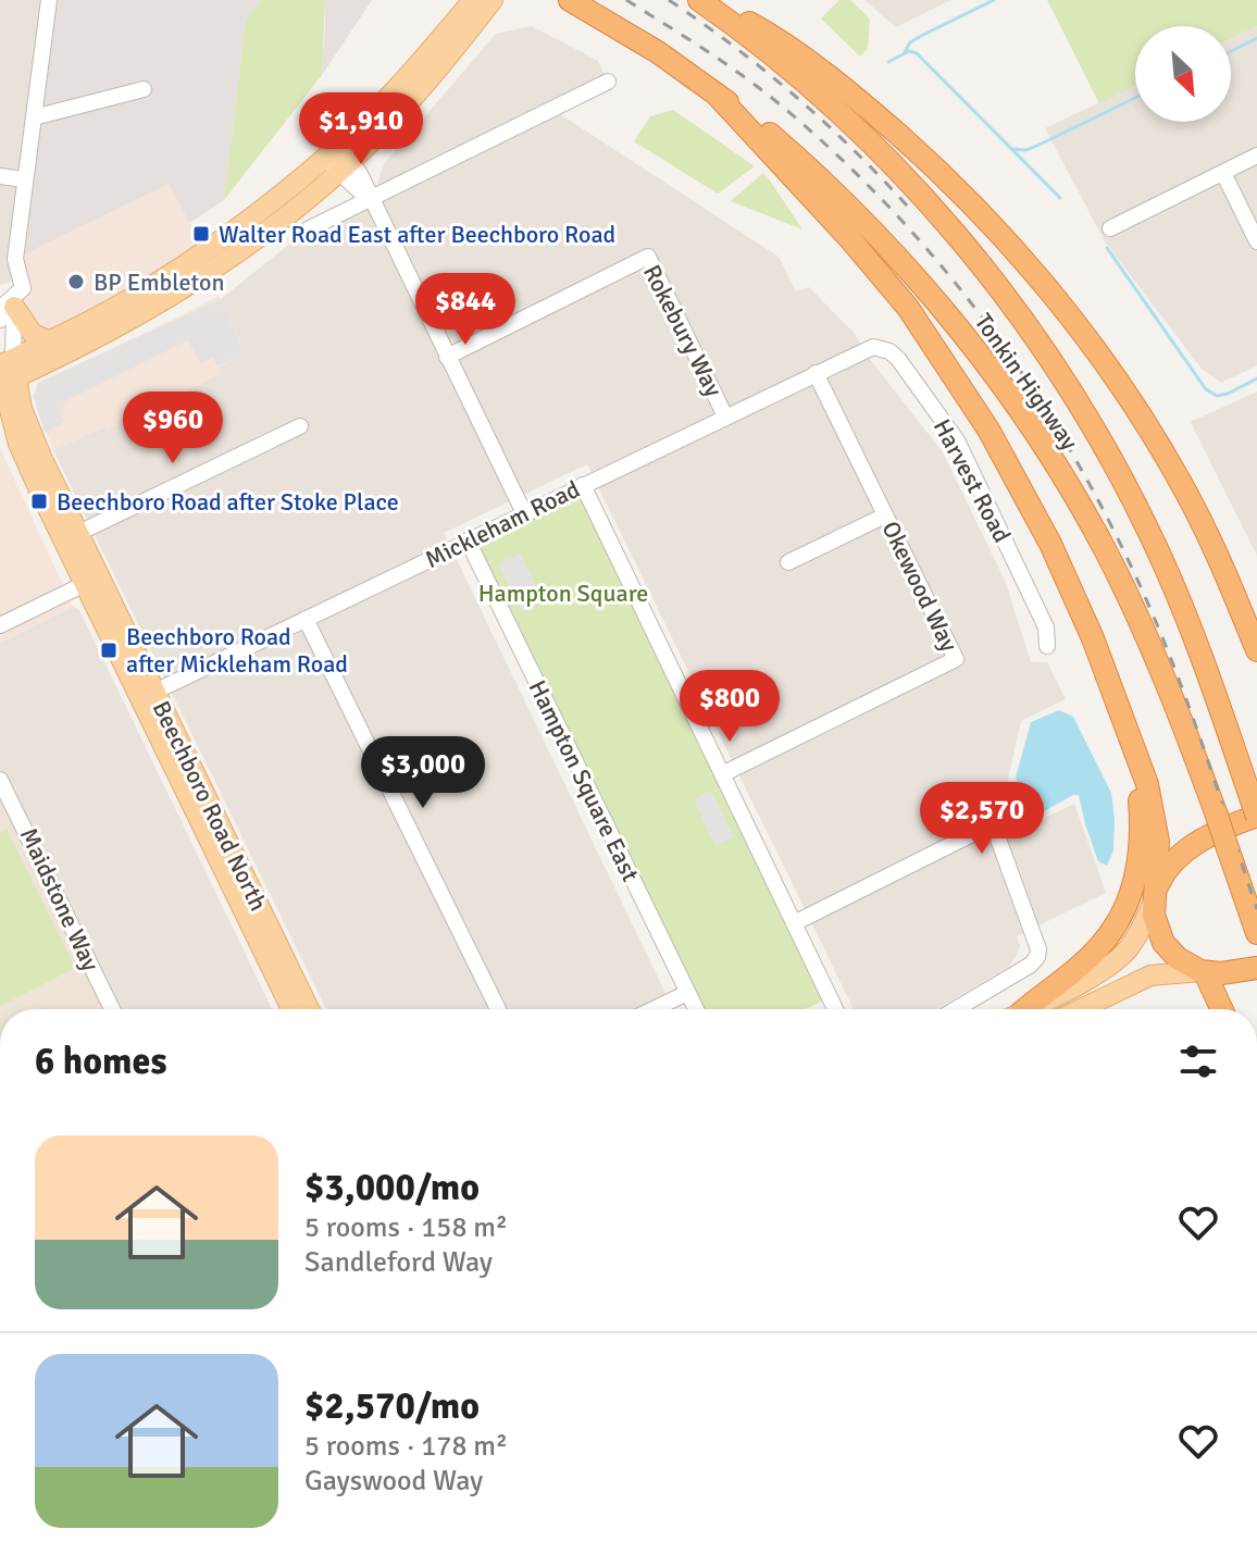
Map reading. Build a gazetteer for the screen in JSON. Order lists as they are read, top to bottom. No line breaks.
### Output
{"streets":{"highway":["Tonkin Highway"],"main road":["Beechboro Road North"],"street":["Rokebury Way","Harvest Road","Mickleham Road","Okewood Way","Hampton Square East","Maidstone Way"]},"crossings":[["Rokebury Way","Mickleham Road"],["Harvest Road","Mickleham Road"],["Mickleham Road","Okewood Way"],["Mickleham Road","Hampton Square East"],["Mickleham Road","Beechboro Road North"]],"parks":["Hampton Square"],"places":{"transit":["Walter Road East after Beechboro Road","Beechboro Road after Stoke Place","Beechboro Road after Mickleham Road"],"other":["BP Embleton"]},"north":"bottom right","page":{"price":["$1,910","$844","$960","$800","$3,000","$2,570"],"heading":"6 homes","list":[{"name":"$3,000/mo","note":"5 rooms · 158 m² · Sandleford Way"},{"name":"$2,570/mo","note":"5 rooms · 178 m² · Gayswood Way"}]}}
